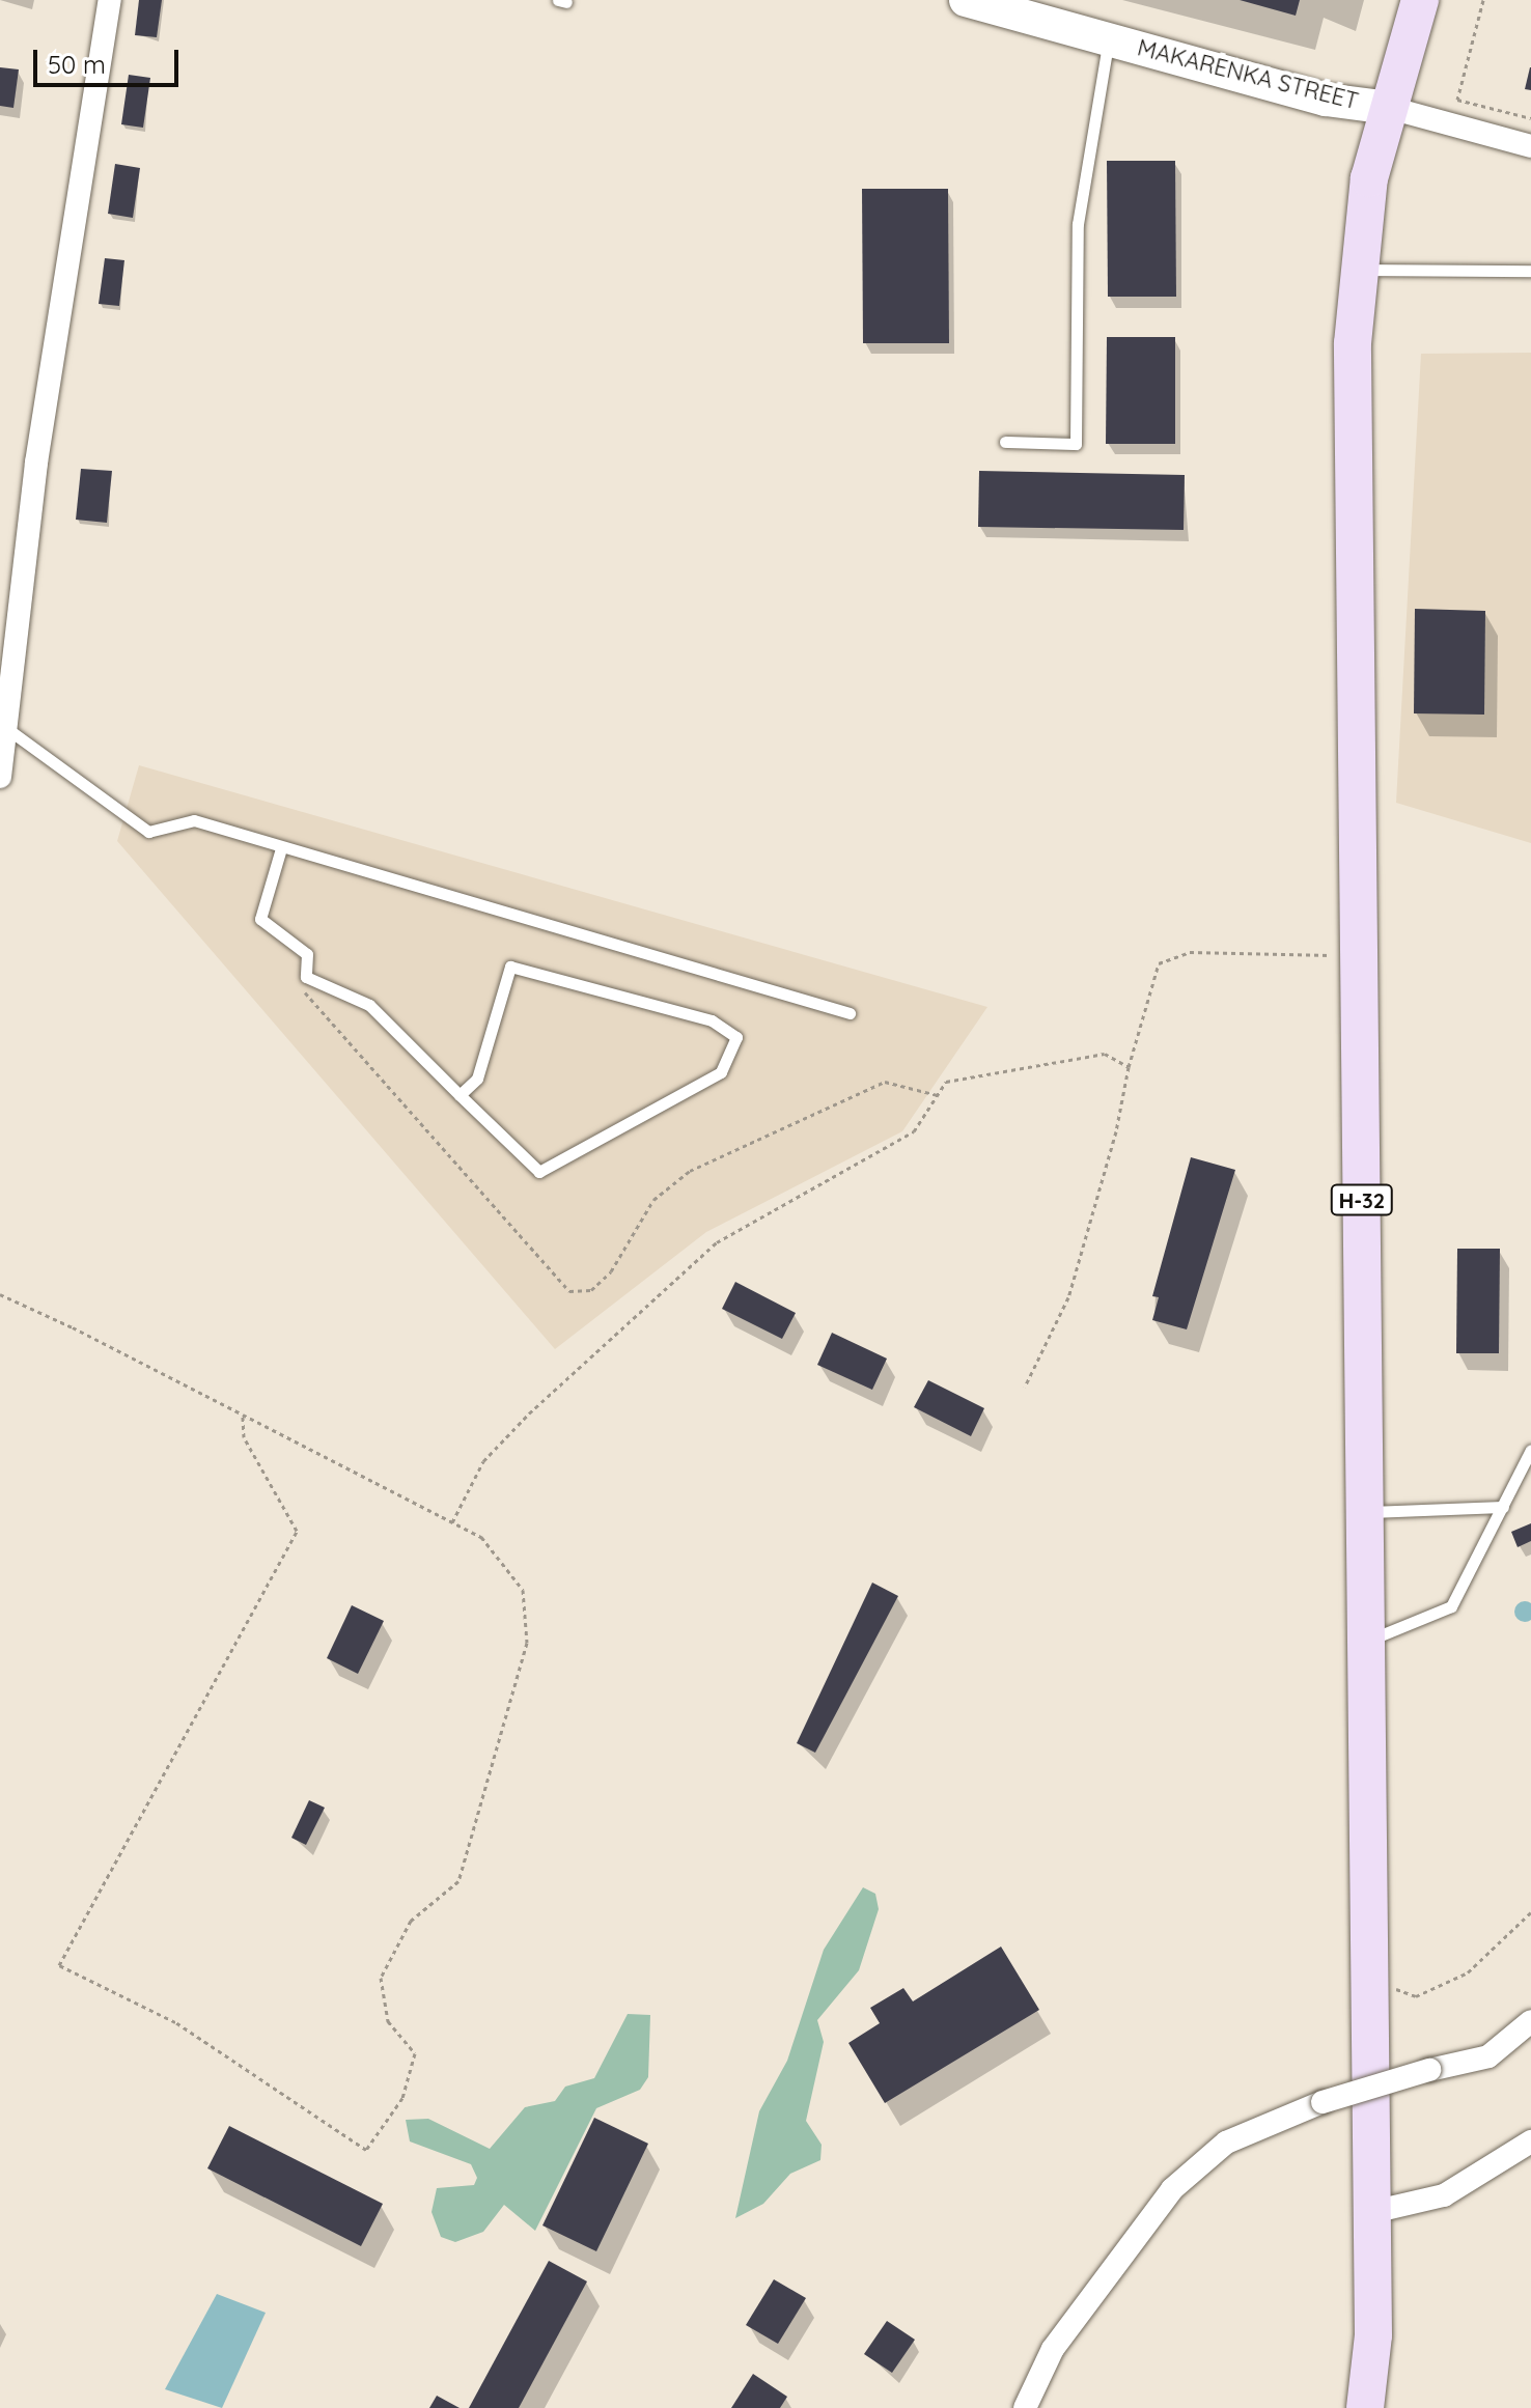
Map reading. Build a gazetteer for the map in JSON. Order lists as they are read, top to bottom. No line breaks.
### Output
{"streets":{"main road":["Н-32"],"street":["MAKARENKA STREET"]},"crossings":[["MAKARENKA STREET","Н-32"]],"scale_bar":"50 m"}
